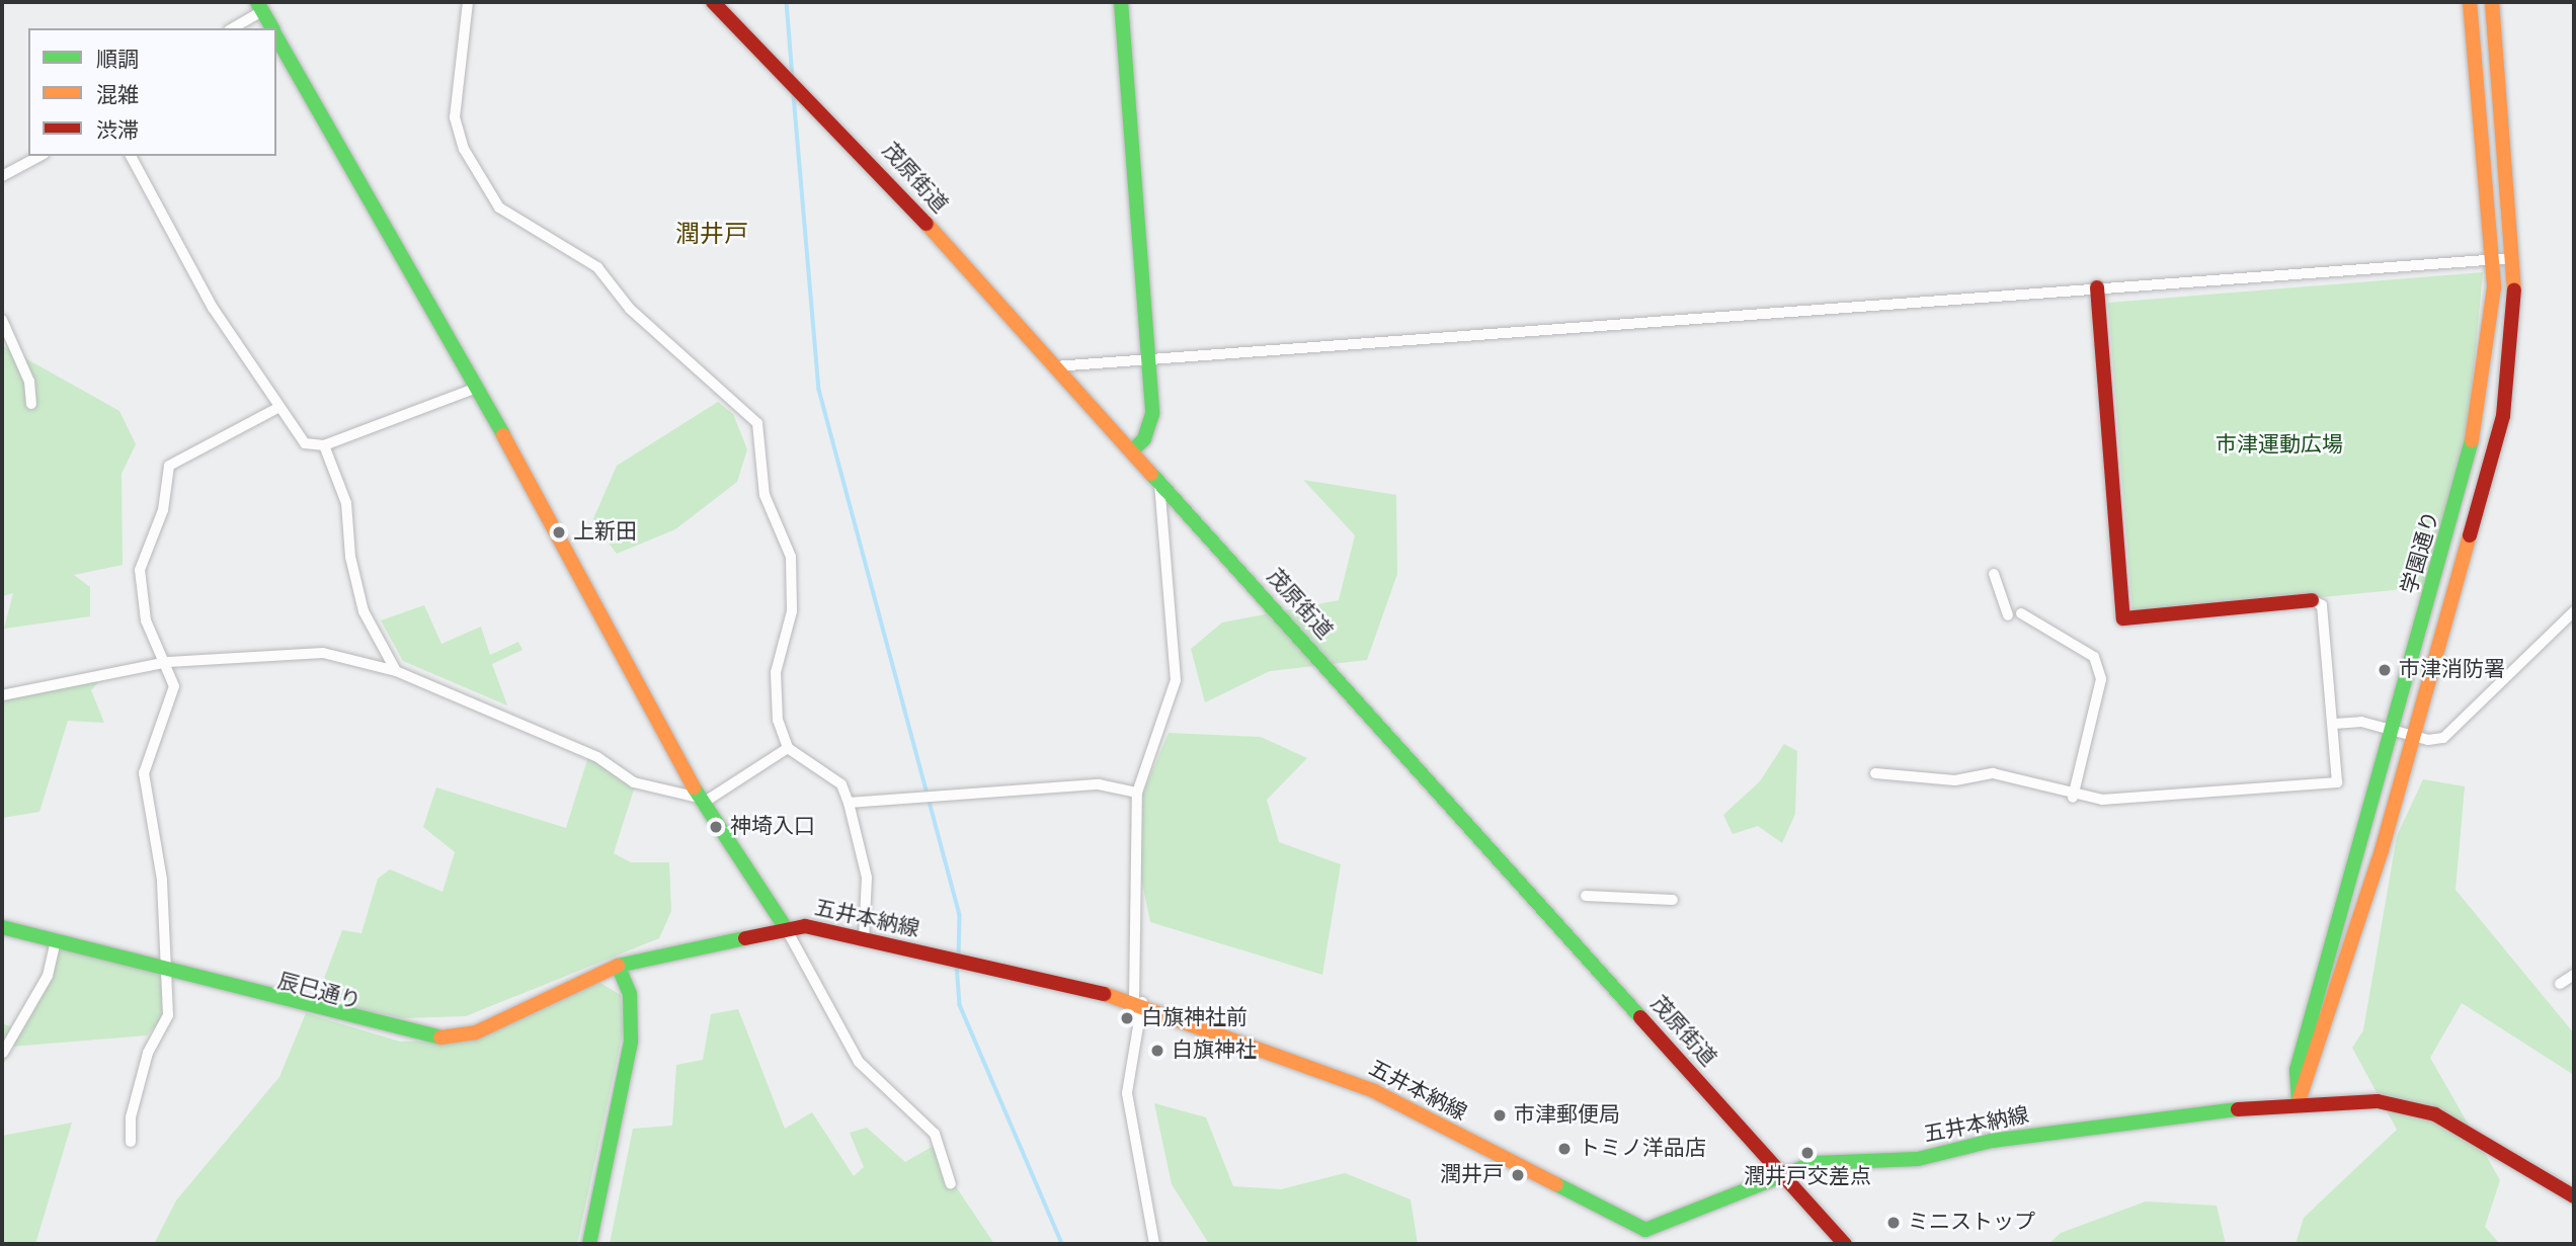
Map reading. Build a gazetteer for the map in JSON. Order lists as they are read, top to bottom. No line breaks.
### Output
{"streets":{"street":["茂原街道","学園通り","五井本納線","辰巳通り"]},"crossings":[["茂原街道","五井本納線"],["学園通り","五井本納線"],["五井本納線","辰巳通り"]],"districts":["潤井戸"],"parks":["市津運動広場"],"places":["上新田","市津消防署","神埼入口","白旗神社前","白旗神社","市津郵便局","トミノ洋品店","潤井戸交差点","潤井戸","ミニストップ"],"legend":["順調","混雑","渋滞"]}
